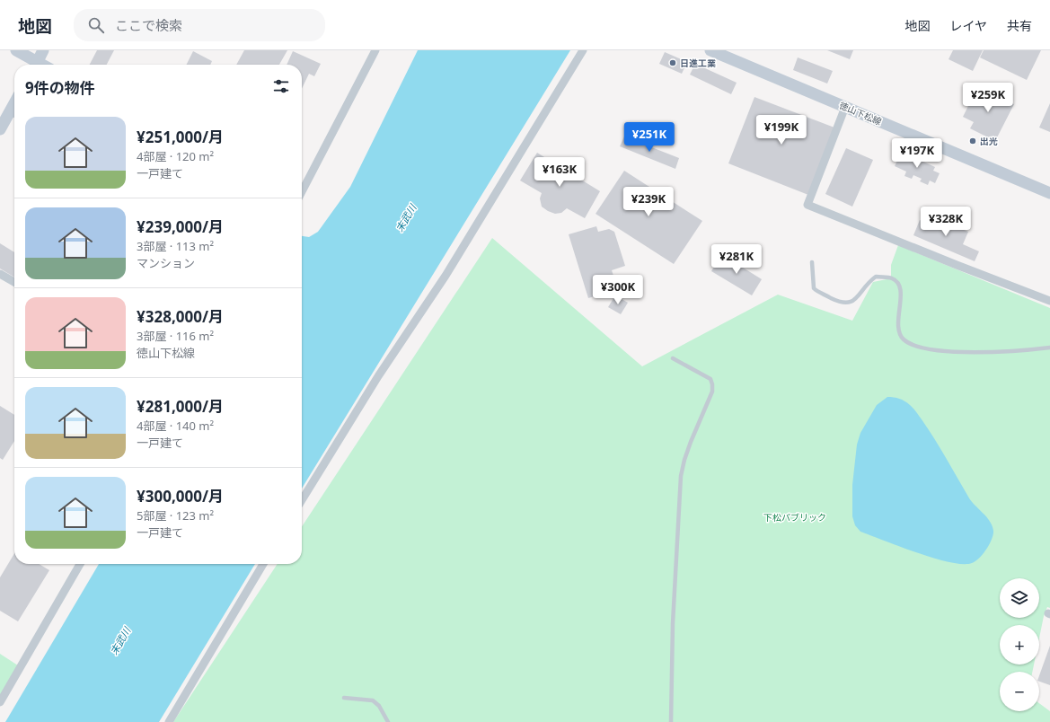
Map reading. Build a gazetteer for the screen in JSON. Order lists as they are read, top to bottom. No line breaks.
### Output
{"streets":{"main road":["徳山下松線"]},"water":["末武川"],"parks":["下松パブリック"],"places":["日進工業","出光"],"page":{"header":"地図","search":"ここで検索","nav":["地図","レイヤ","共有"],"heading":"9件の物件","price":["¥259K","¥199K","¥251K","¥197K","¥163K","¥239K","¥328K","¥281K","¥300K"],"list":[{"name":"¥251,000/月","note":"4部屋 · 120 m² · 一戸建て"},{"name":"¥239,000/月","note":"3部屋 · 113 m² · マンション"},{"name":"¥328,000/月","note":"3部屋 · 116 m² · 徳山下松線"},{"name":"¥281,000/月","note":"4部屋 · 140 m² · 一戸建て"},{"name":"¥300,000/月","note":"5部屋 · 123 m² · 一戸建て"}],"map_buttons":["+","−"]}}
